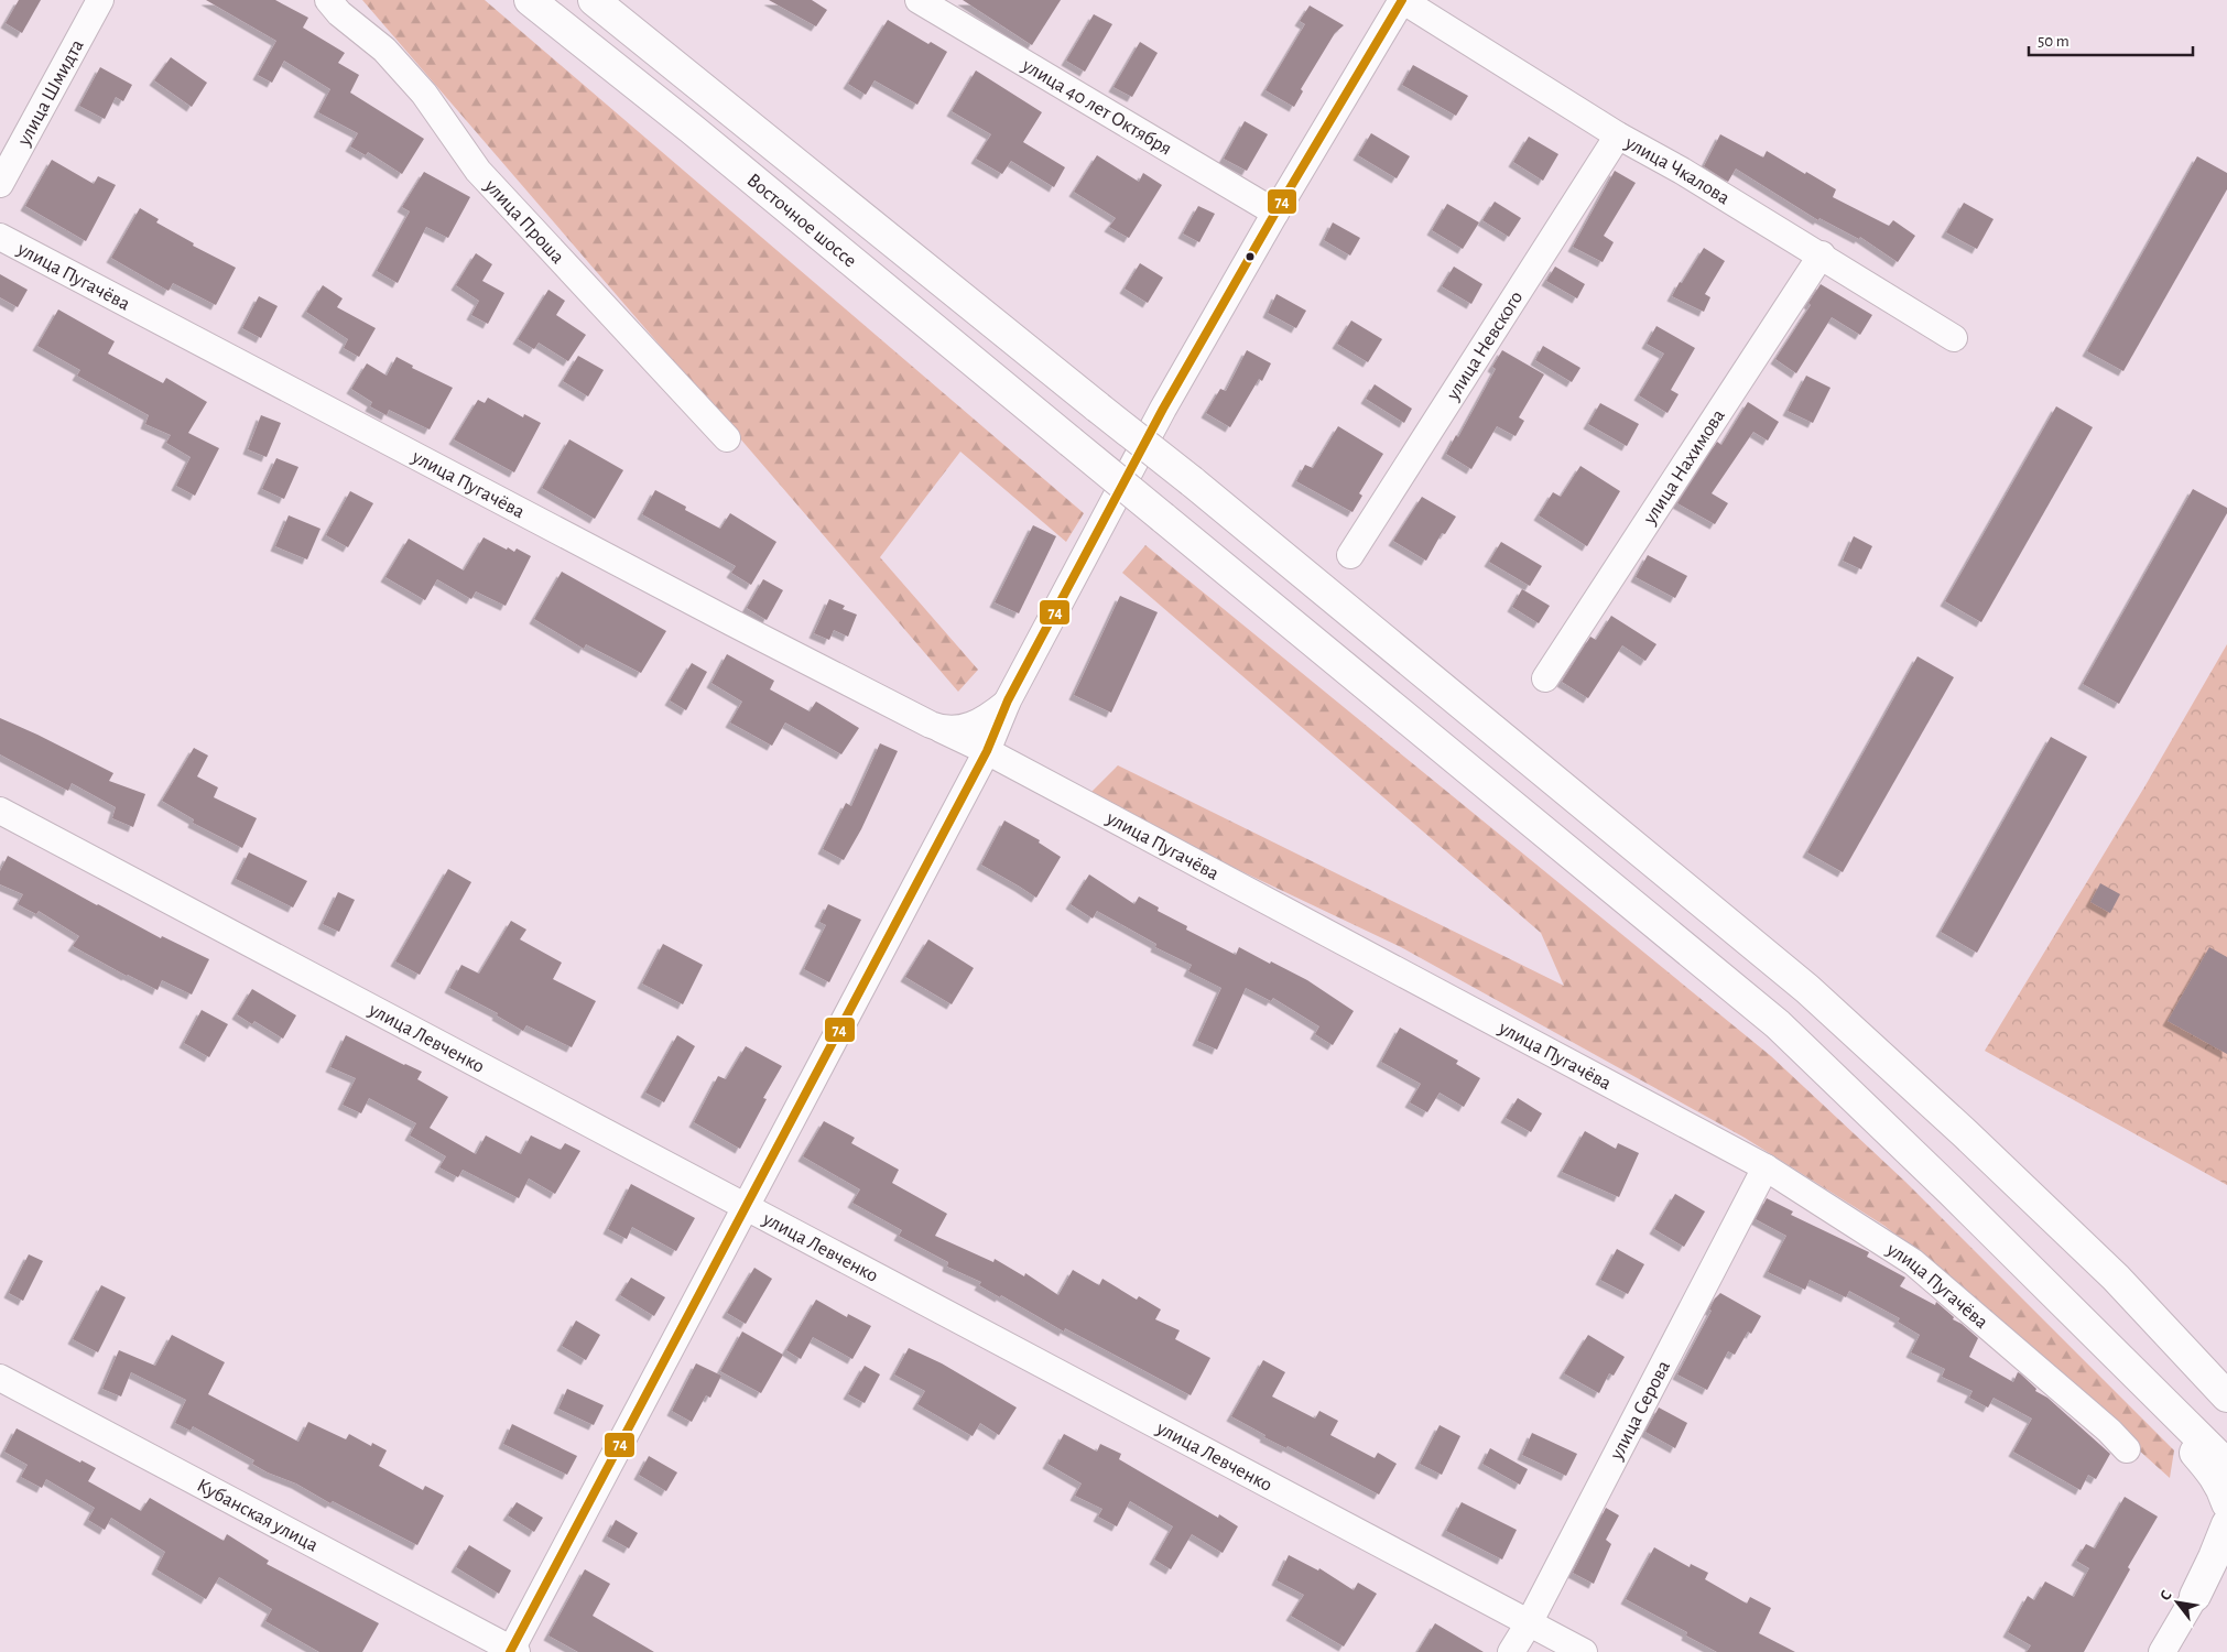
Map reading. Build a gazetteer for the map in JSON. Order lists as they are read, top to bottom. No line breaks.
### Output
{"streets":{"highway":["Восточное шоссе"],"street":["улица Шмидта","улица 40 лет Октября","улица Чкалова","улица Проша","улица Пугачёва","улица Невского","улица Нахимова","улица Левченко","улица Серова","Кубанская улица"]},"crossings":[["улица Чкалова","улица Невского"],["улица Чкалова","улица Нахимова"],["улица Пугачёва","улица Серова"],["улица Левченко","улица Серова"]],"lines":["transit line 74"],"scale_bar":"50 m","north":"top left"}
